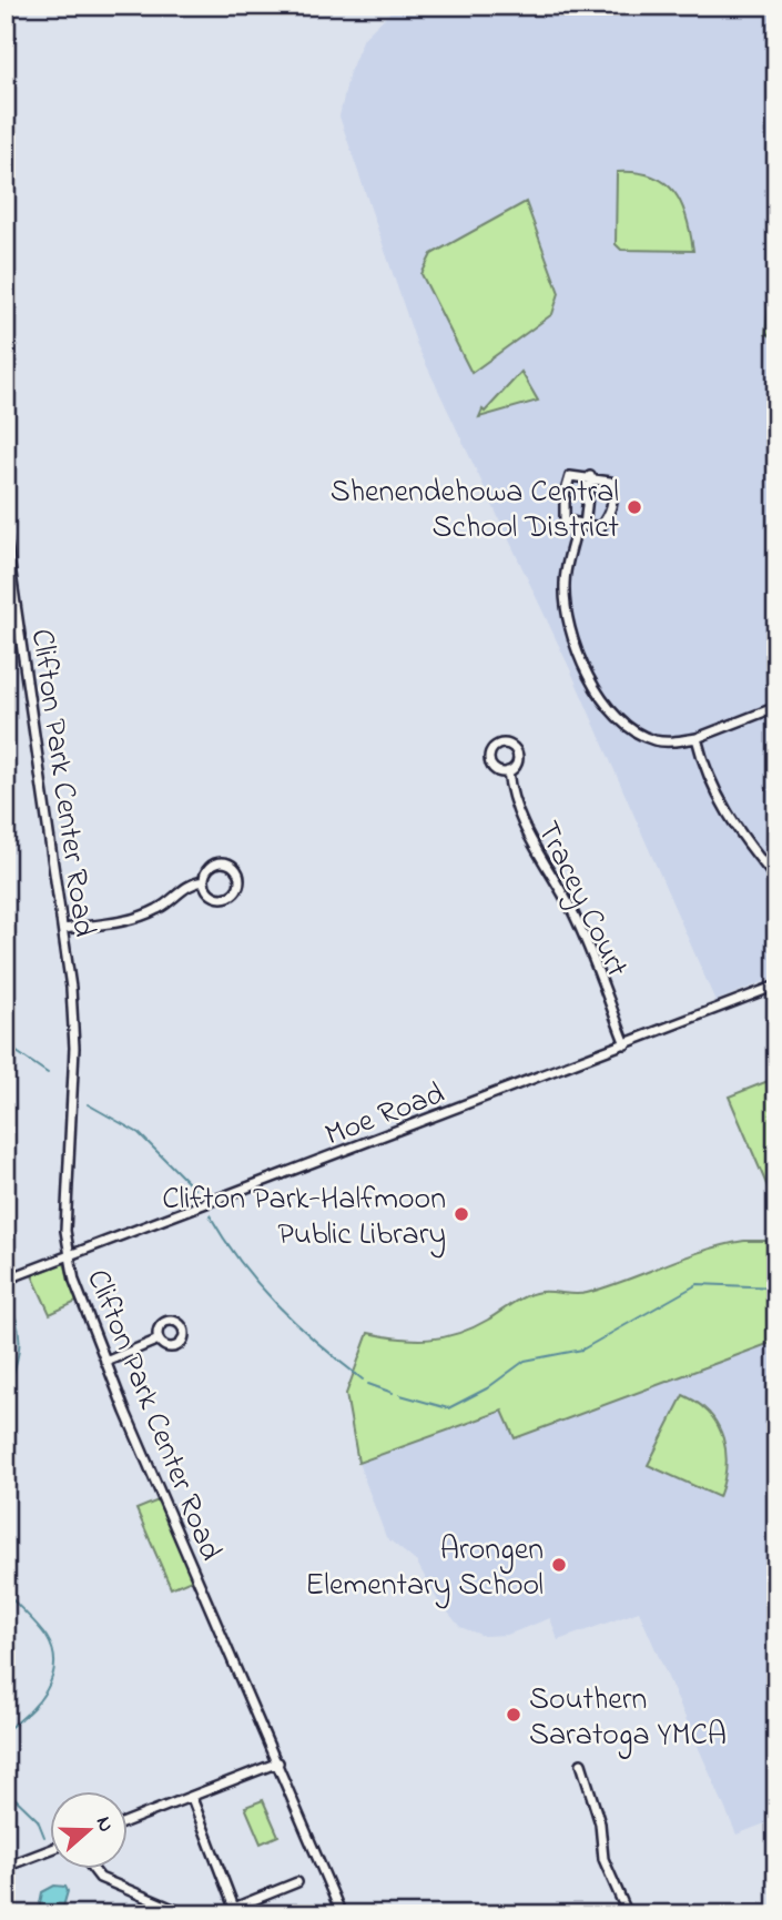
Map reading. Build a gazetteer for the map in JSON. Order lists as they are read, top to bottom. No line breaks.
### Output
{"streets":{"street":["Clifton Park Center Road","Tracey Court","Moe Road"]},"crossings":[["Clifton Park Center Road","Moe Road"],["Tracey Court","Moe Road"]],"places":["Shenendehowa Central School District","Clifton Park-Halfmoon Public Library","Arongen Elementary School","Southern Saratoga YMCA"],"north":"right"}
